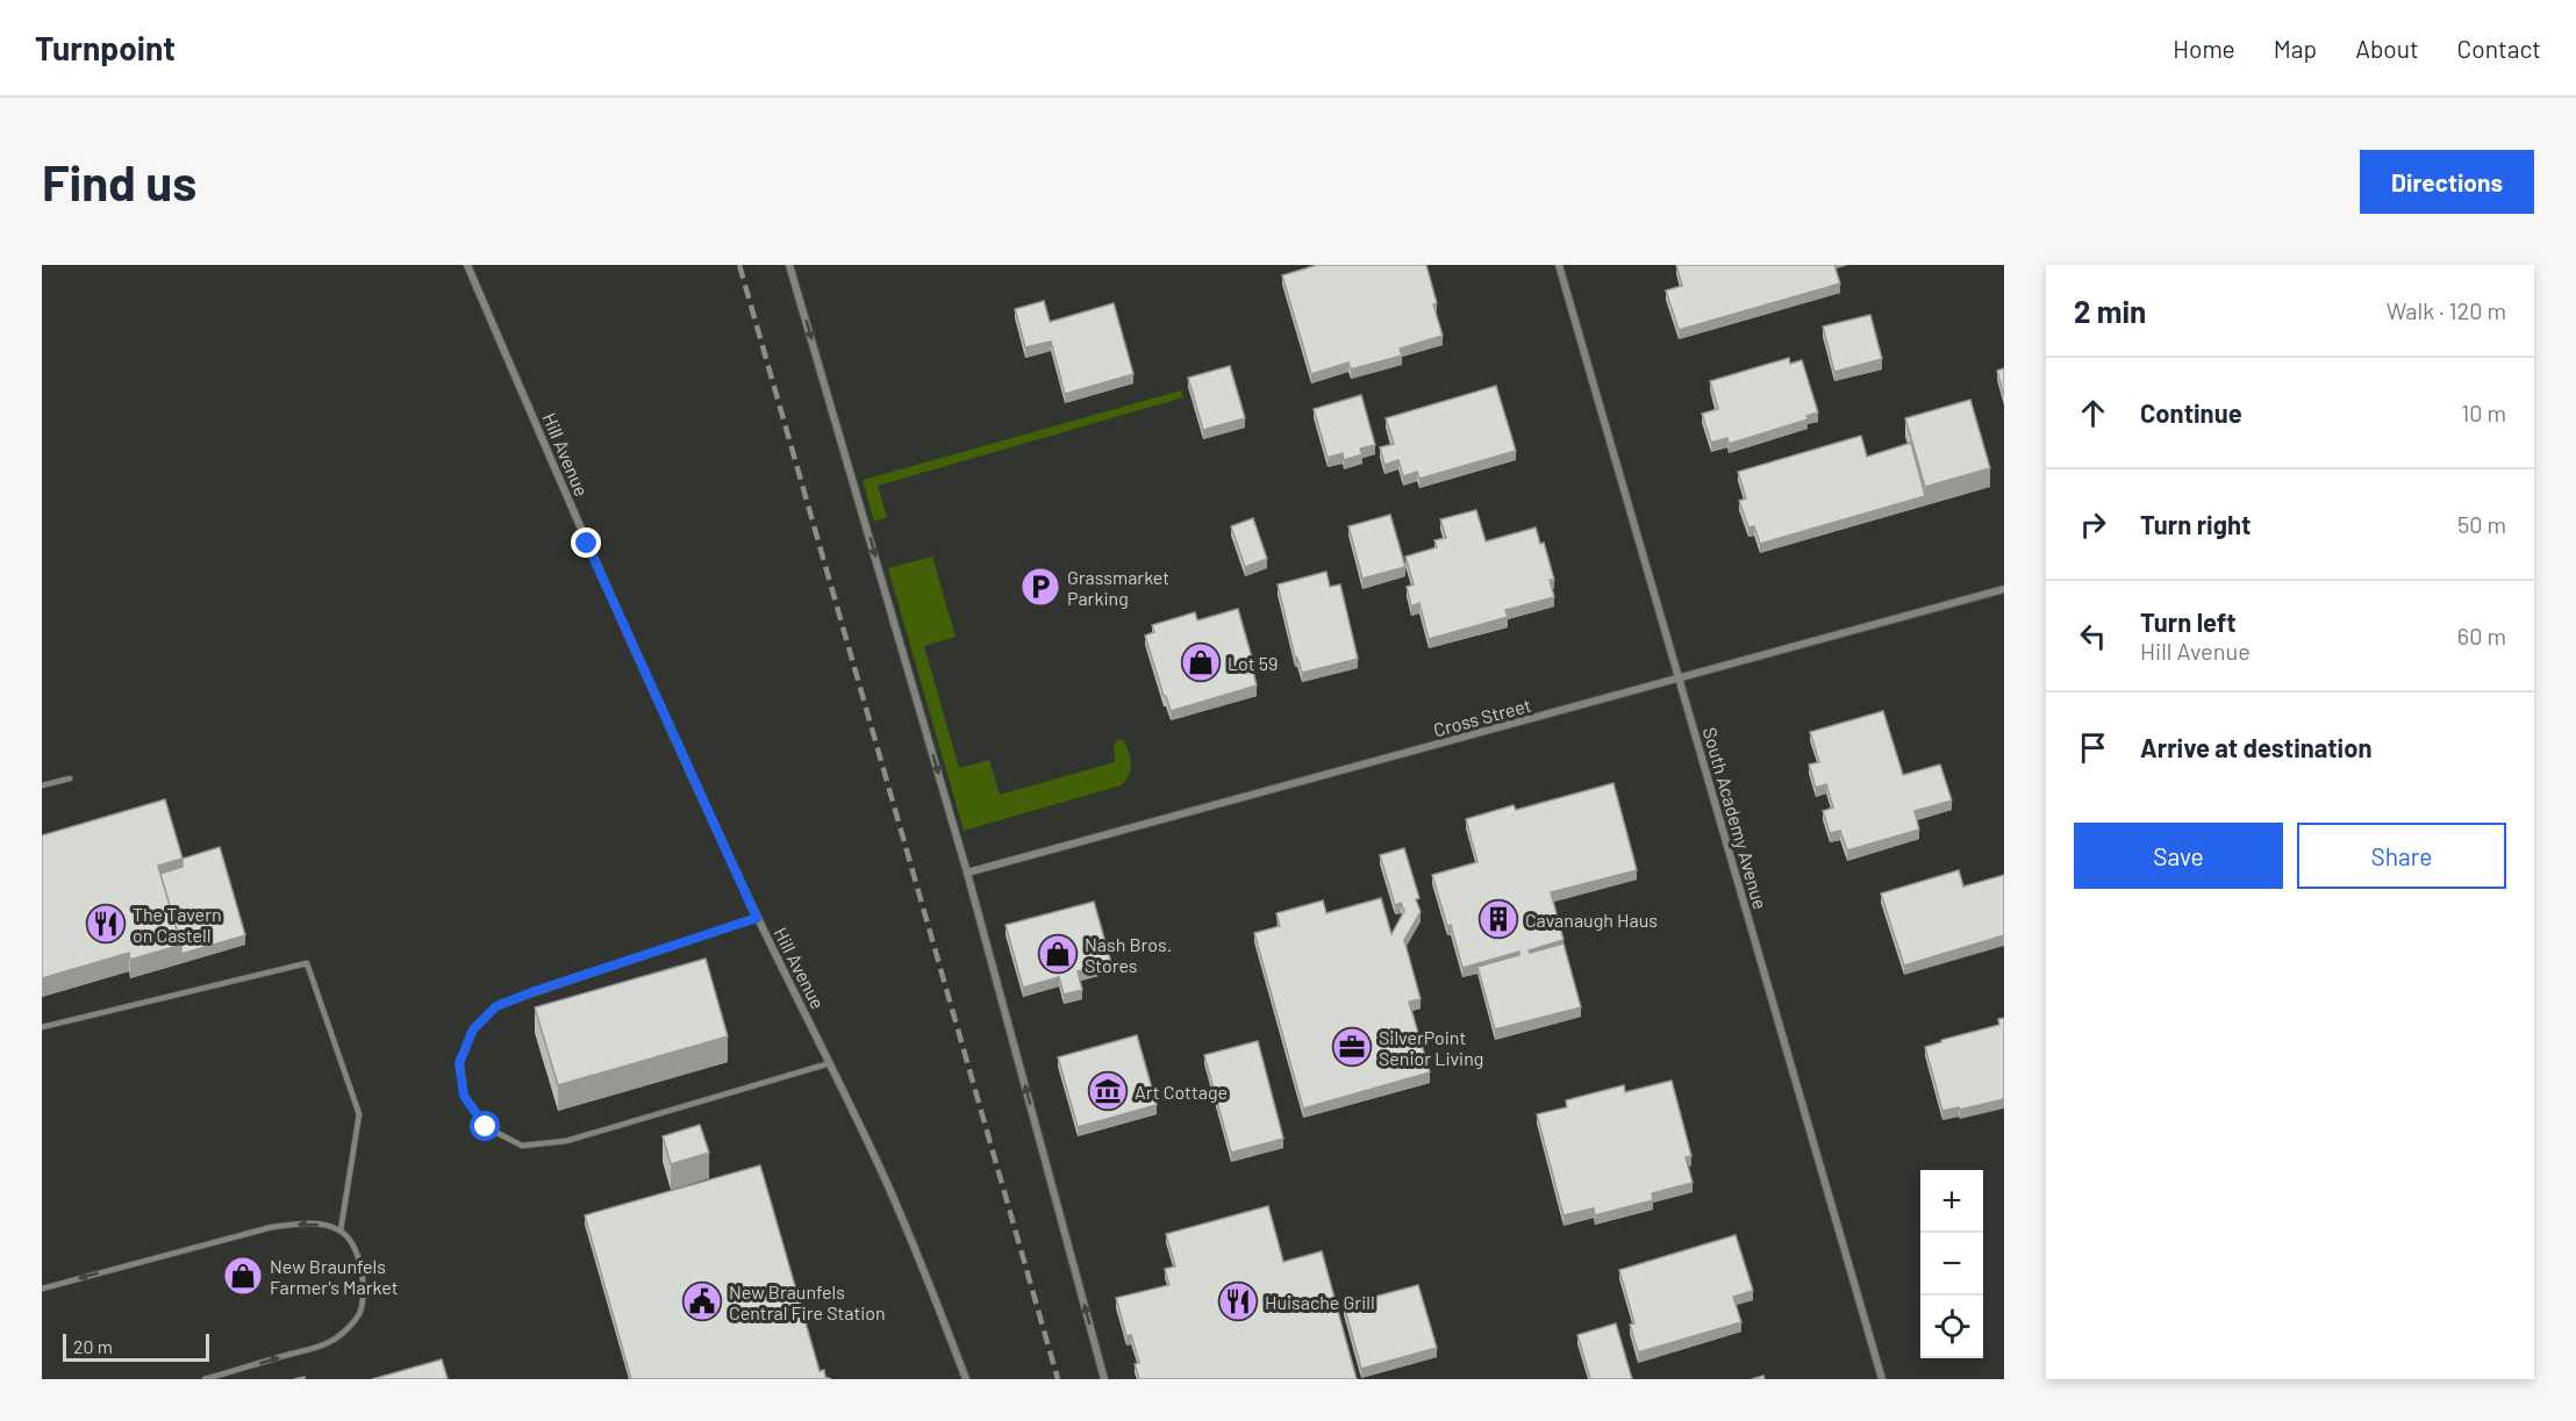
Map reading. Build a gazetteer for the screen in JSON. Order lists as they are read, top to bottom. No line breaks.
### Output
{"streets":{"street":["Hill Avenue","Cross Street","South Academy Avenue"]},"crossings":[["Cross Street","South Academy Avenue"]],"places":{"parking":["Grassmarket Parking"],"shop":["Lot 59","Nash Bros. Stores","New Braunfels Farmer's Market"],"building":["Cavanaugh Haus"],"restaurant":["The Tavern on Castell","Huisache Grill"],"office":["SilverPoint Senior Living"],"museum":["Art Cottage"],"public building":["New Braunfels Central Fire Station"]},"scale_bar":"20 m","page":{"header":"Turnpoint","nav":["Home","Map","About","Contact"],"buttons":["Directions",["Save","Share"]],"title":"Find us","heading":["2 min","Walk · 120 m"],"list":[["Continue","10 m"],["Turn right","50 m"],["Turn left","Hill Avenue","60 m"],"Arrive at destination"],"map_buttons":["+","−"],"scale":"20 m"}}
